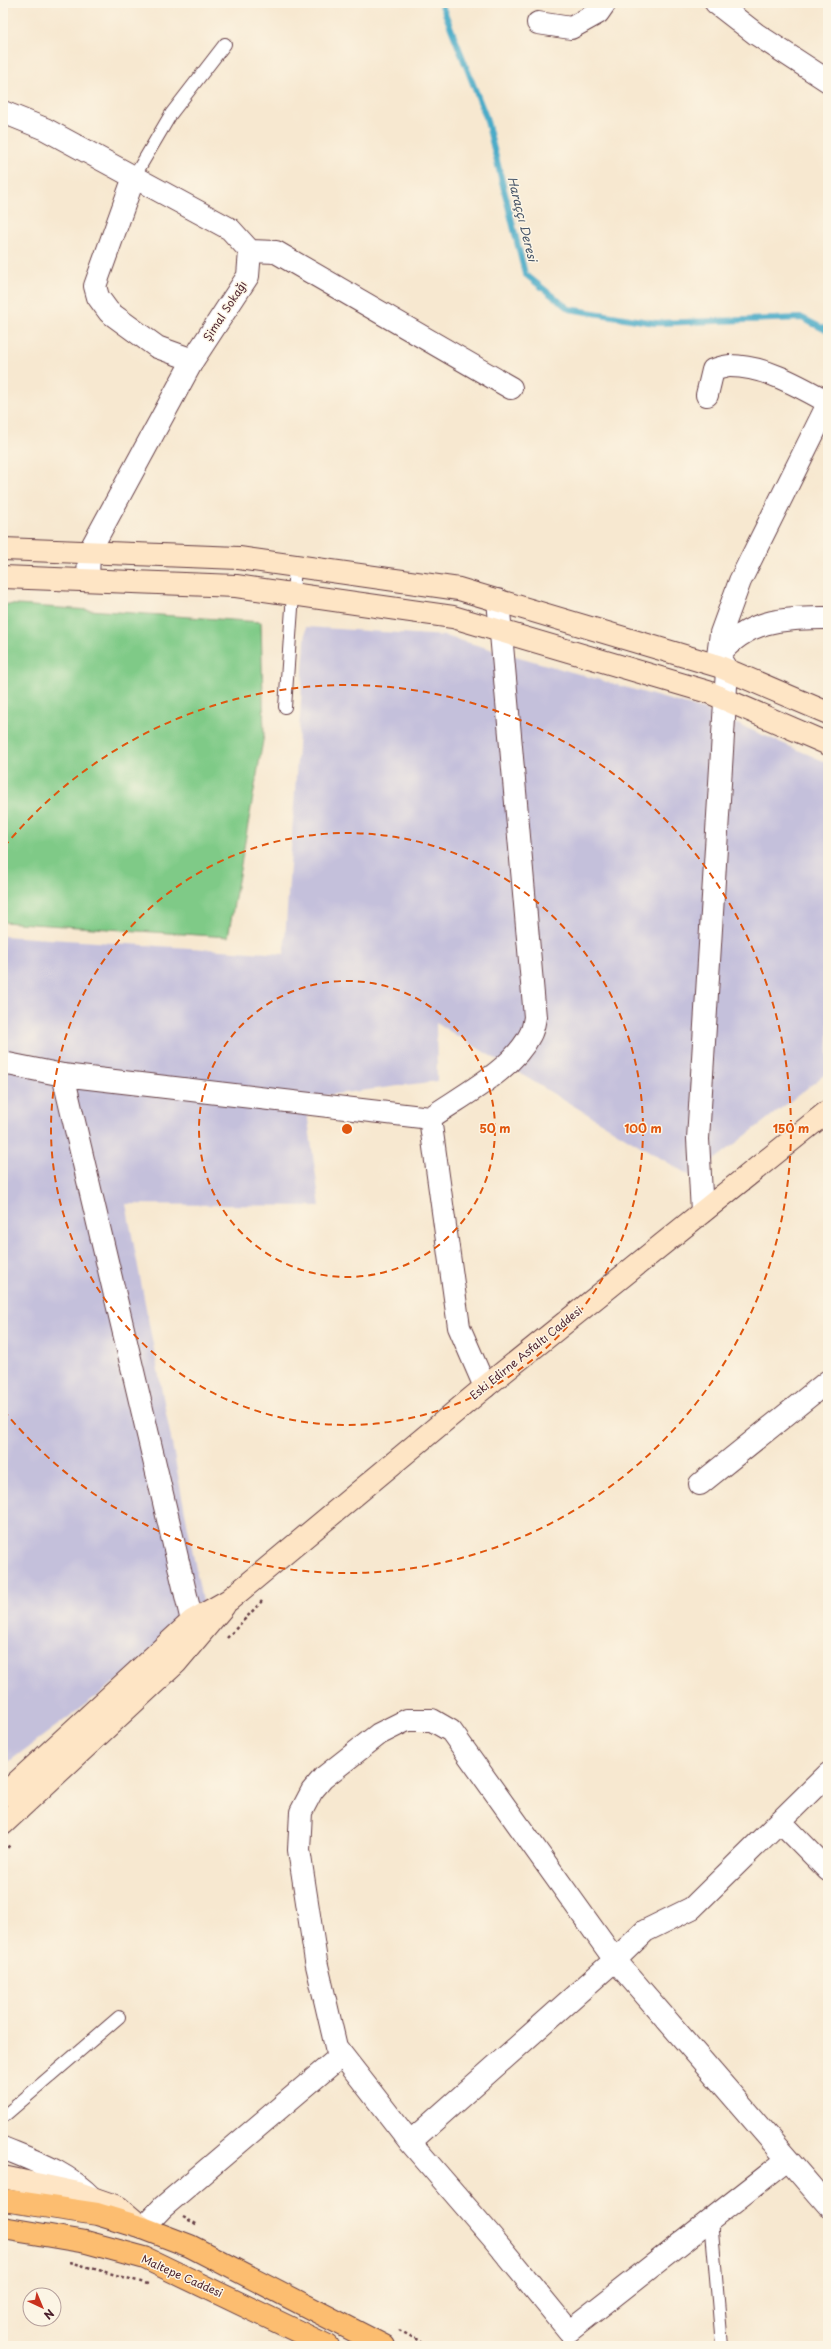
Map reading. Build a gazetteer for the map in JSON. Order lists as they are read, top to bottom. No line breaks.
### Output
{"streets":{"main road":["Eski Edirne Asfaltı Caddesi","Maltepe Caddesi"],"street":["Şimal Sokağı"]},"water":["Haraççı Deresi"],"north":"bottom right","rings":["50 m","100 m","150 m"]}
